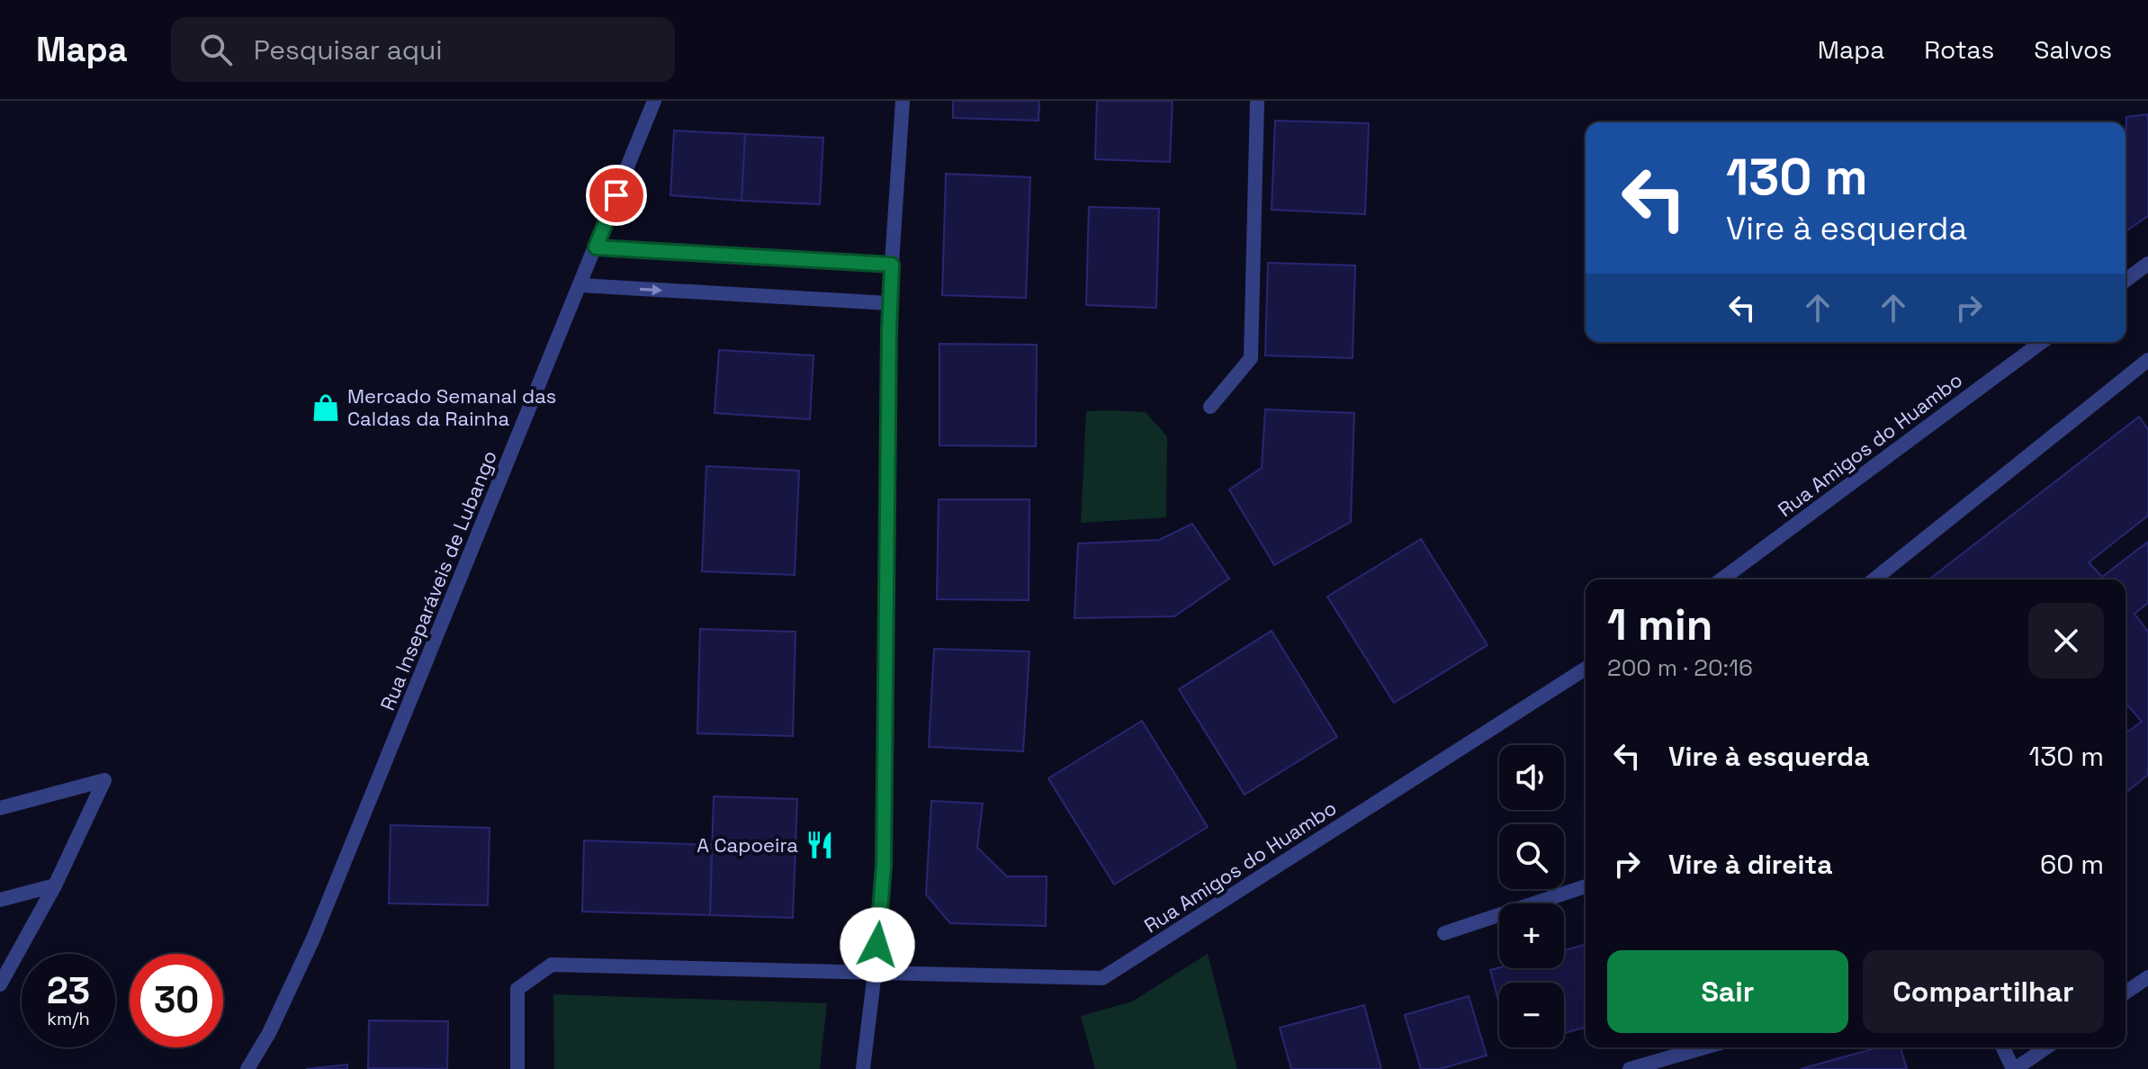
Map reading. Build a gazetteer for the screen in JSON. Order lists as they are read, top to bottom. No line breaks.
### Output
{"streets":{"street":["Rua Amigos do Huambo","Rua Inseparáveis de Lubango"]},"places":{"shop":["Mercado Semanal das Caldas da Rainha"],"restaurant":["A Capoeira"]},"page":{"header":"Mapa","search":"Pesquisar aqui","nav":["Mapa","Rotas","Salvos"],"turn":["130 m","Vire à esquerda"],"heading":["1 min","200 m · 20:16"],"list":[{"name":"Vire à esquerda","value":"130 m"},{"name":"Vire à direita","value":"60 m"}],"map_buttons":["+","−"],"buttons":["Sair","Compartilhar"],"speed":"23 km/h","limit":"30"}}
